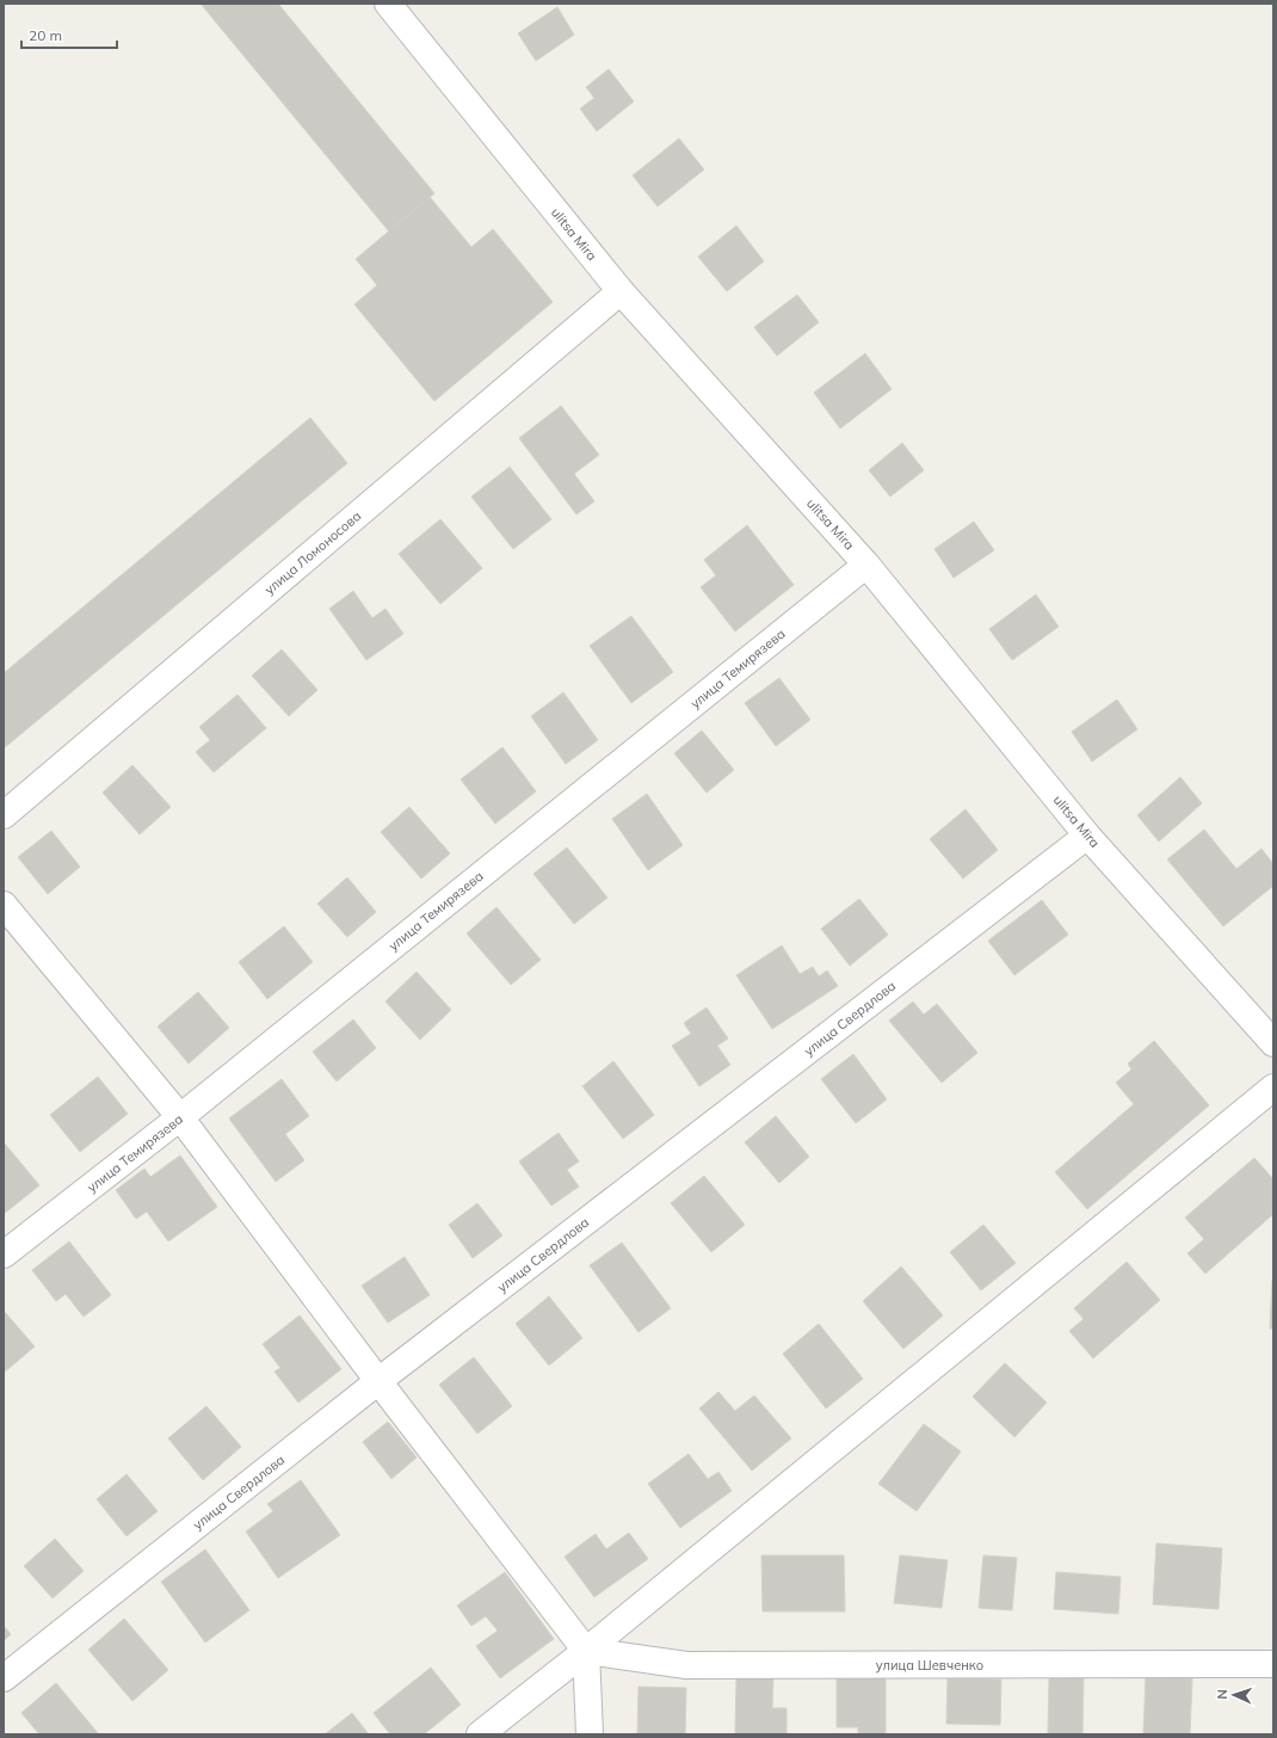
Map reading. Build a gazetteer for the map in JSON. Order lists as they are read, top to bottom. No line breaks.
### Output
{"streets":{"street":["ulitsa Mira","улица Ломоносова","улица Темирязева","улица Свердлова","улица Шевченко"]},"crossings":[["ulitsa Mira","улица Ломоносова"],["ulitsa Mira","улица Темирязева"],["ulitsa Mira","улица Свердлова"]],"scale_bar":"20 m","north":"left"}
